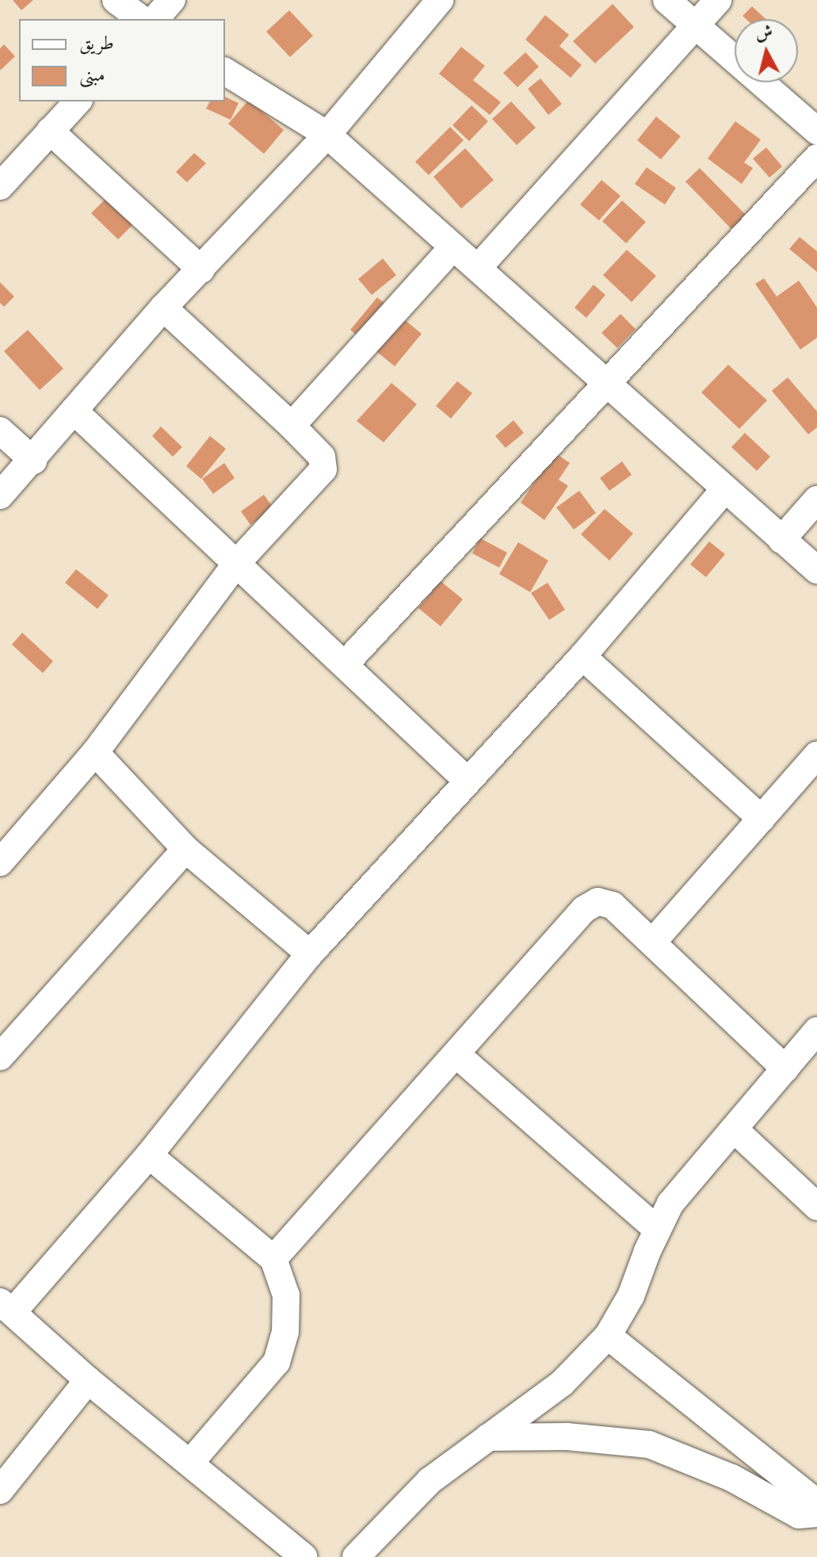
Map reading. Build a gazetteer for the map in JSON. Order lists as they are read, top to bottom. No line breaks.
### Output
{"legend":["طريق","مبنى"],"north":"top"}
